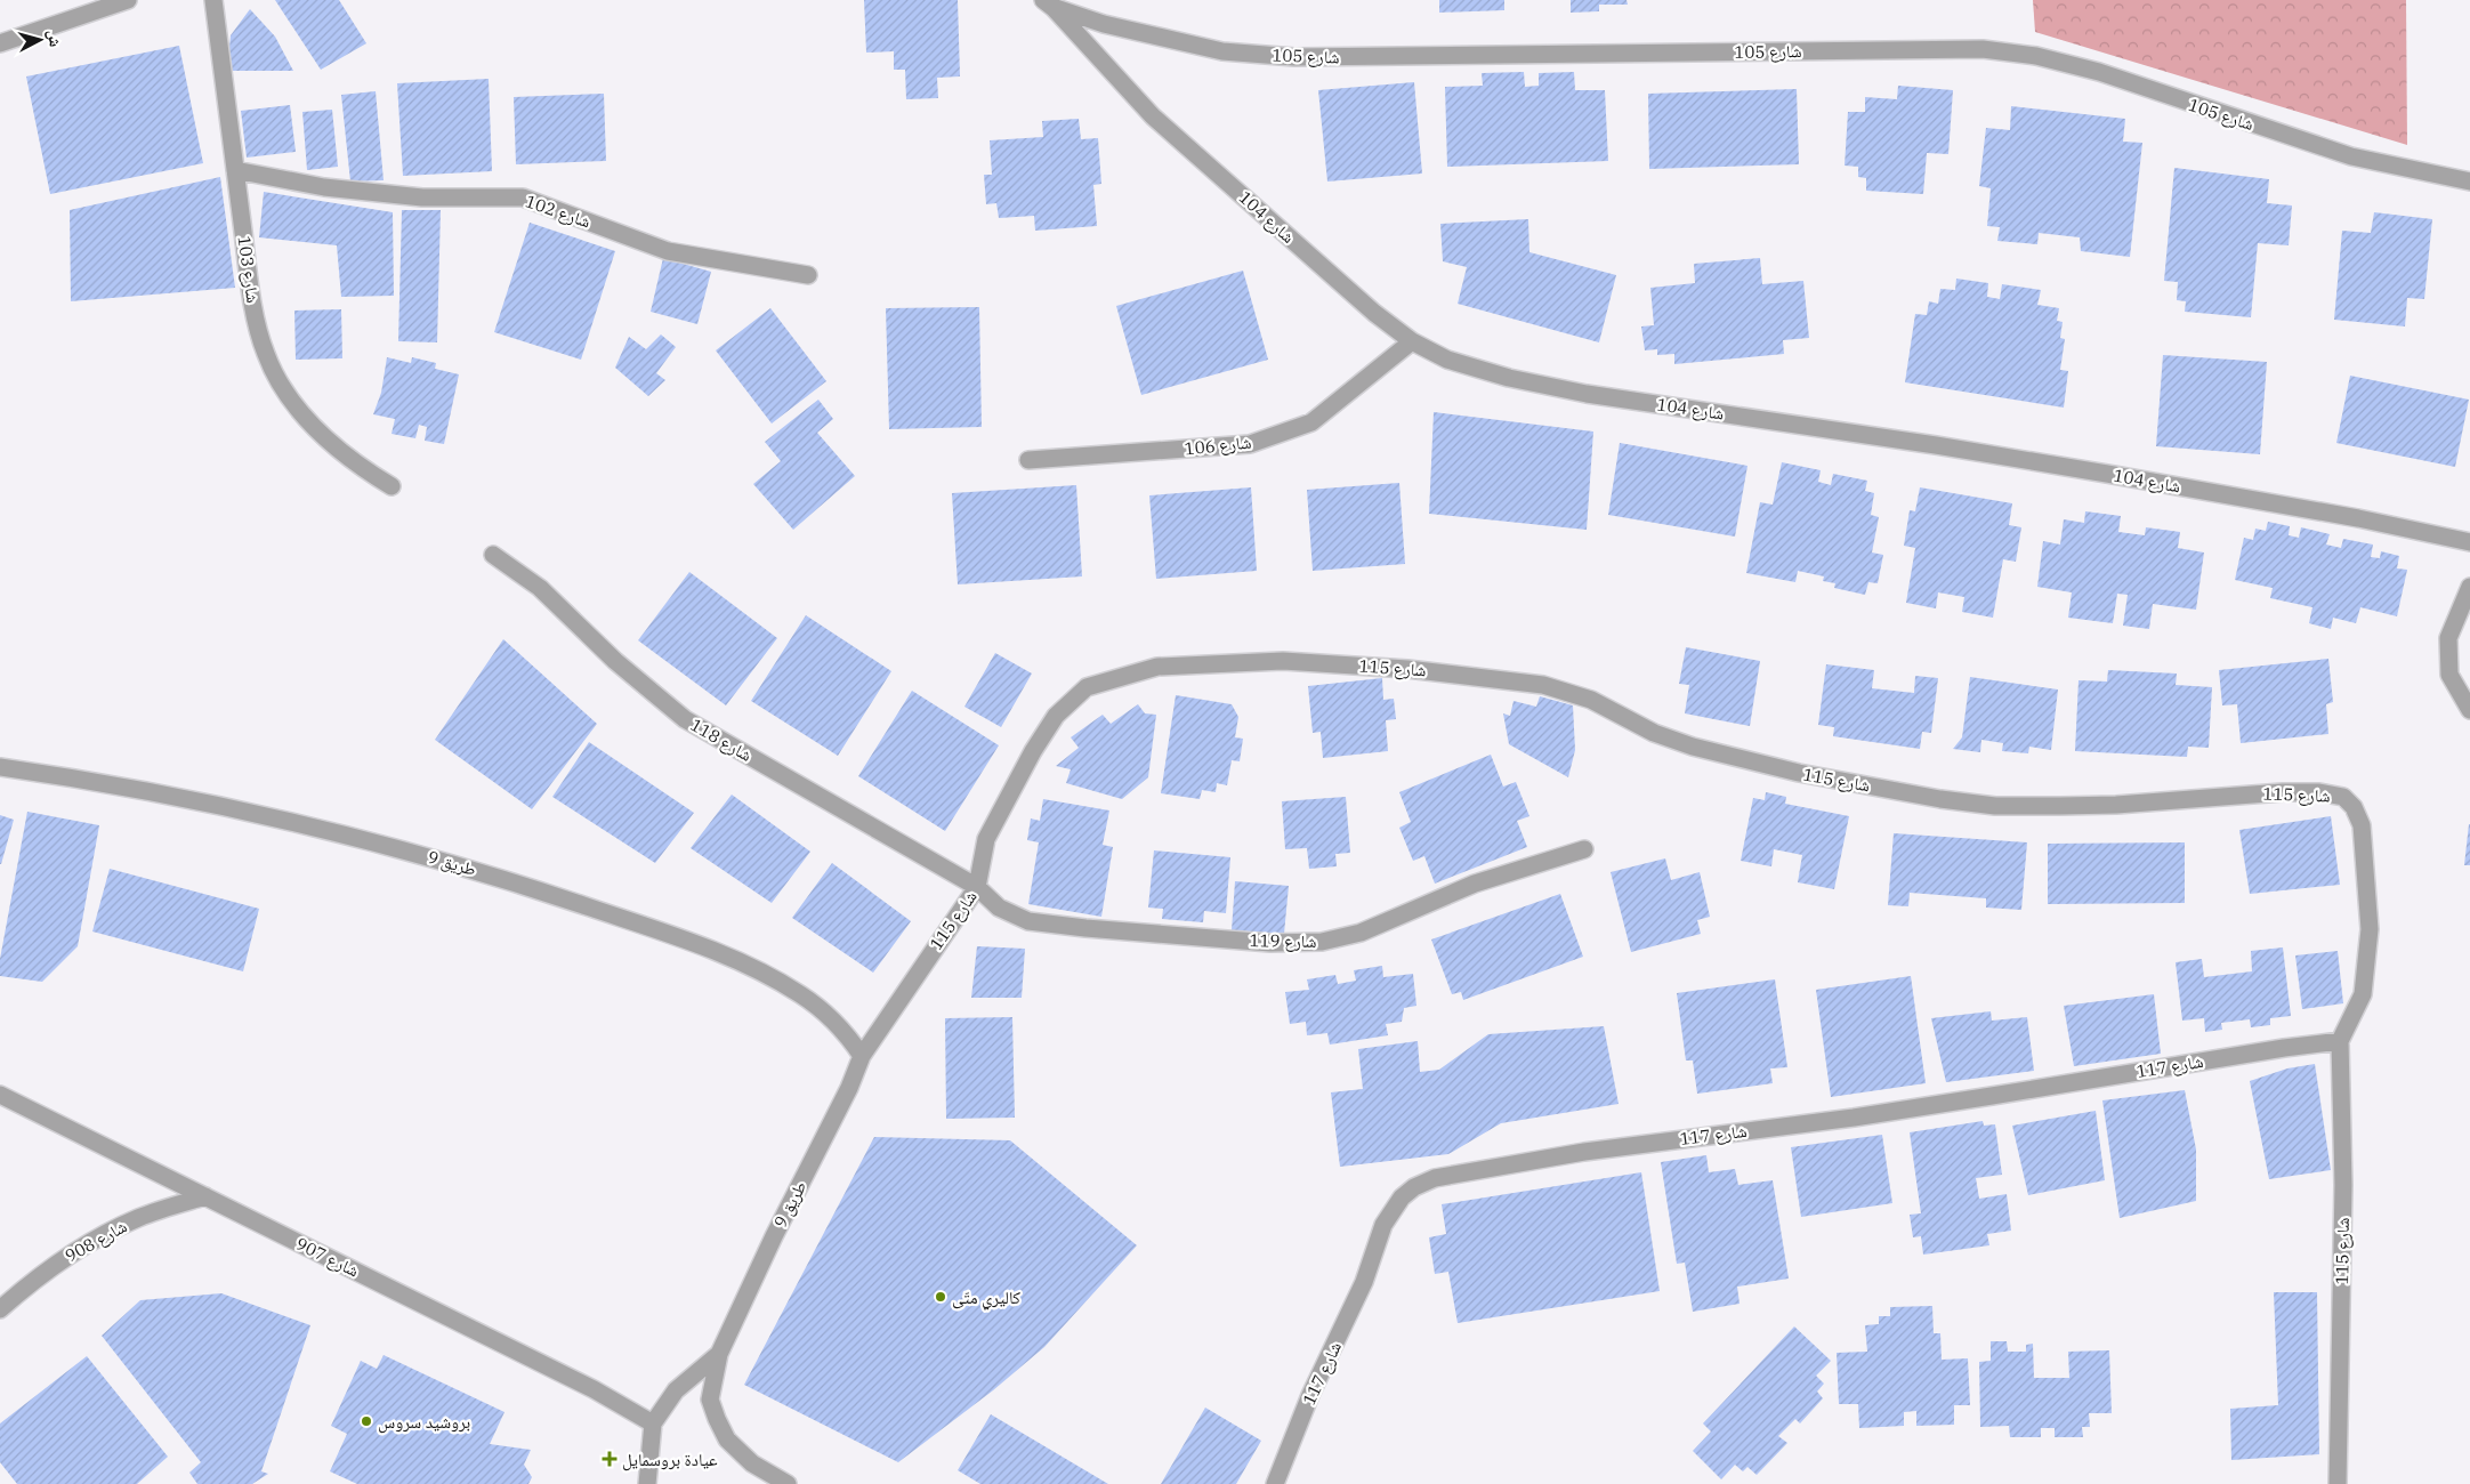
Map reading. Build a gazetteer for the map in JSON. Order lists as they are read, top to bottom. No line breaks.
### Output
{"streets":{"street":["شارع 105","شارع 102","شارع 104","شارع 103","شارع 106","شارع 115","شارع 118","طريق 9","شارع 119","شارع 117","9 طريق","شارع 908","شارع 907"]},"crossings":[["شارع 105","شارع 104"],["شارع 102","شارع 103"],["شارع 104","شارع 106"],["شارع 115","شارع 118"],["شارع 115","طريق 9"],["شارع 115","شارع 119"],["شارع 115","شارع 117"],["شارع 115","9 طريق"],["شارع 118","شارع 119"],["طريق 9","9 طريق"],["9 طريق","شارع 907"],["شارع 908","شارع 907"]],"places":{"other":["كاليري متّى","بروشيد سروس"],"health":["عيادة بروسمايل"]},"north":"right"}
